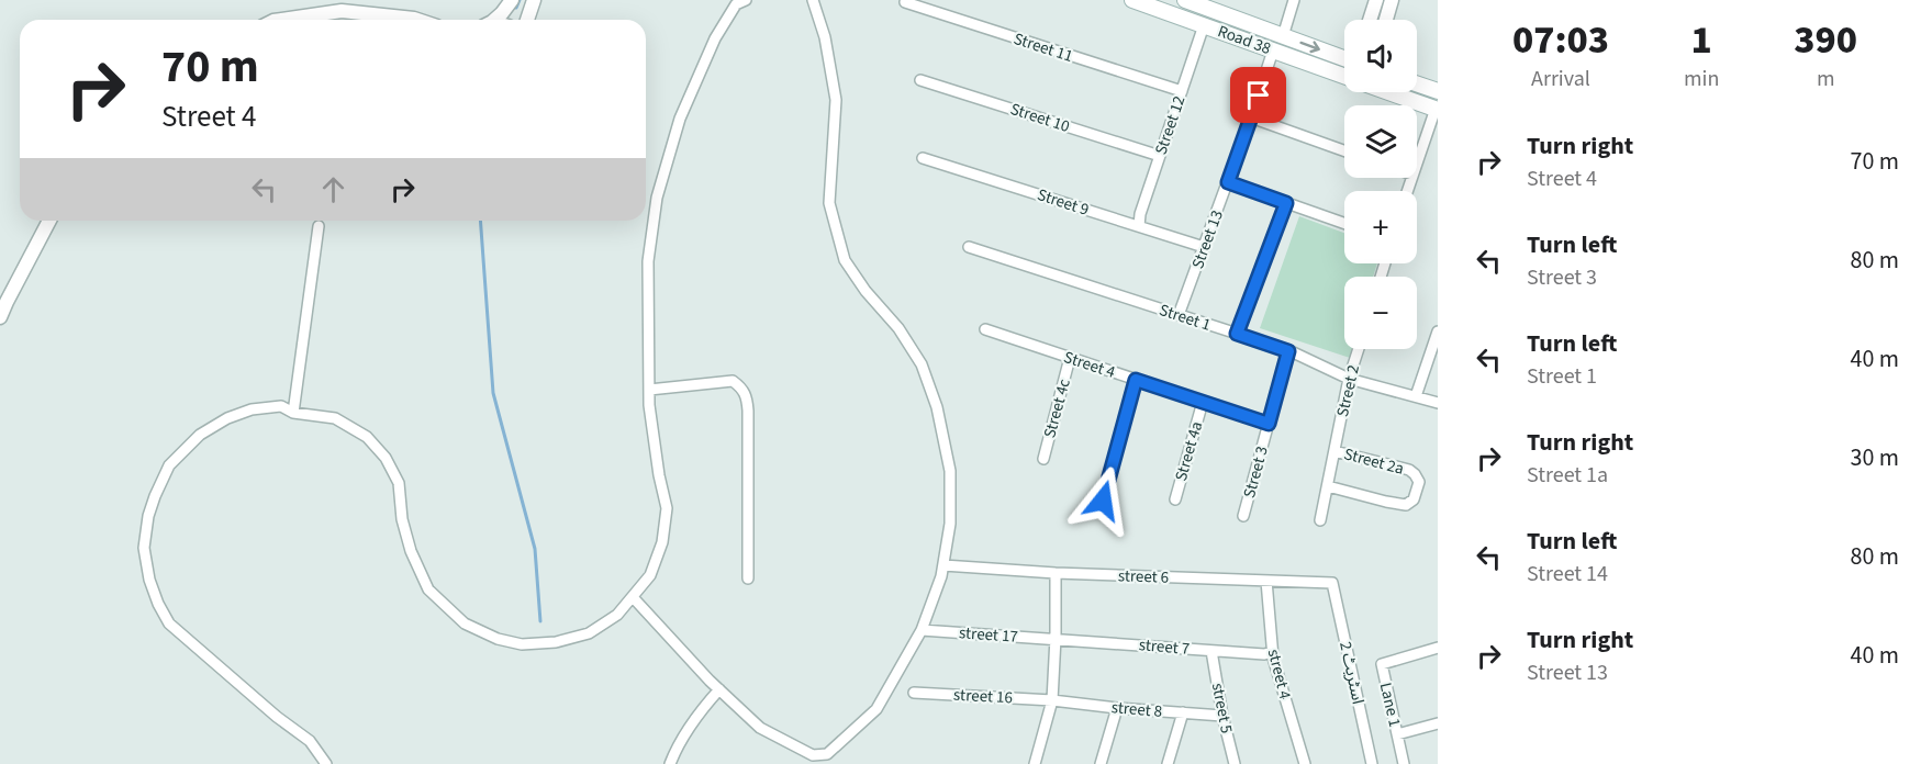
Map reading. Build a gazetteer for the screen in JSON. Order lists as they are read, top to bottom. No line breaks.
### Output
{"streets":{"main road":["Road 38"],"street":["Street 11","Street 10","Street 12","Street 9","Street 13","Street 1","Street 4","Street 2","Street 4c","Street 4a","Street 2a","Street 3","street 6","street 17","street 7","اسٹریٹ 2","street 4","street 16","Lane 1","street 5","street 8"]},"crossings":[["Road 38","Street 12"],["Road 38","Street 13"],["Street 11","Street 12"],["Street 10","Street 12"],["Street 12","Street 9"],["Street 9","Street 13"],["Street 13","Street 1"],["Street 1","Street 2"],["Street 1","Street 3"],["Street 4","Street 4c"],["Street 4","Street 4a"],["Street 4","Street 3"],["Street 2","Street 2a"],["street 6","اسٹریٹ 2"],["street 6","street 4"],["street 17","street 7"],["street 7","street 4"],["street 7","street 5"],["street 16","street 8"],["street 5","street 8"]],"page":{"eta":["07:03","Arrival","1","min","390","m"],"map_buttons":["+","−"],"turn":["70 m","Street 4"],"list":[{"name":"Turn right","note":"Street 4","value":"70 m"},{"name":"Turn left","note":"Street 3","value":"80 m"},{"name":"Turn left","note":"Street 1","value":"40 m"},{"name":"Turn right","note":"Street 1a","value":"30 m"},{"name":"Turn left","note":"Street 14","value":"80 m"},{"name":"Turn right","note":"Street 13","value":"40 m"}]}}
